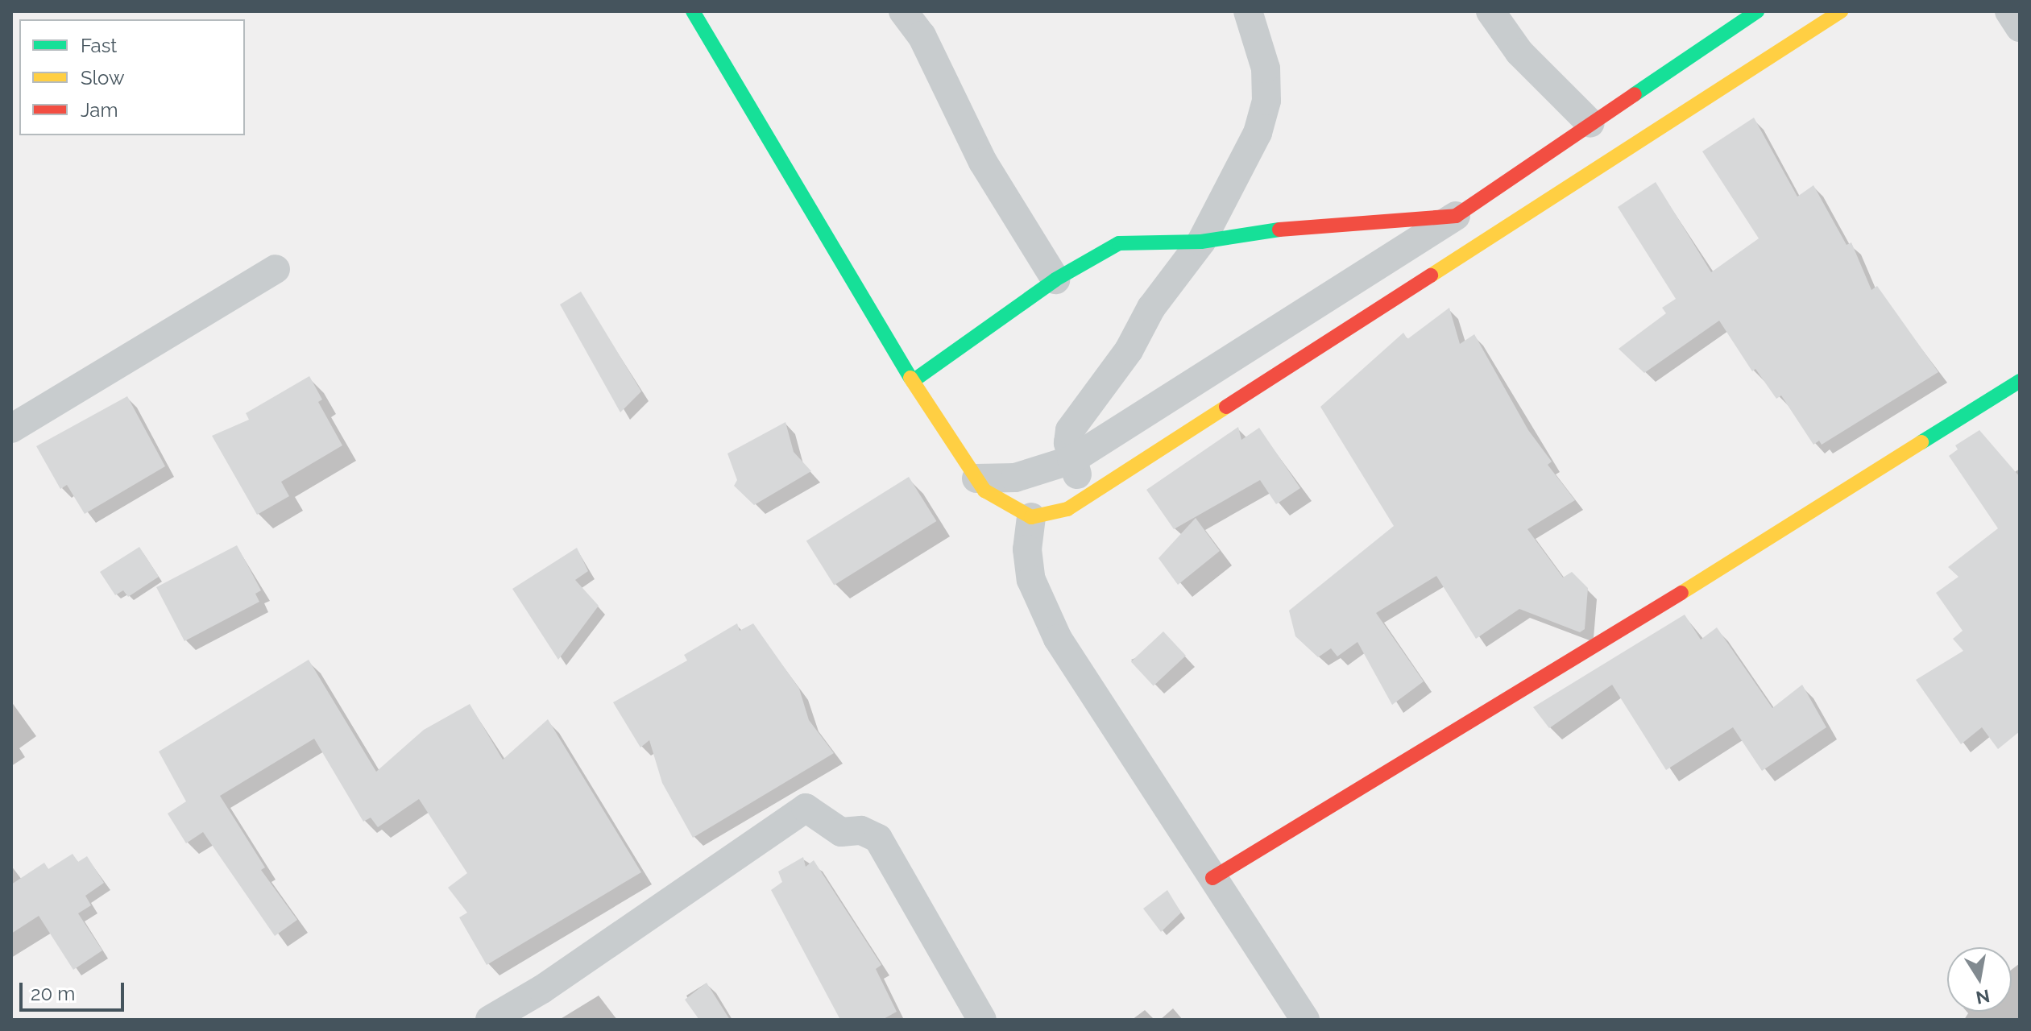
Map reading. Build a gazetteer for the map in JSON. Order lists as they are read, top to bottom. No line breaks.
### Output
{"legend":["Fast","Slow","Jam"],"scale_bar":"20 m","north":"bottom"}
